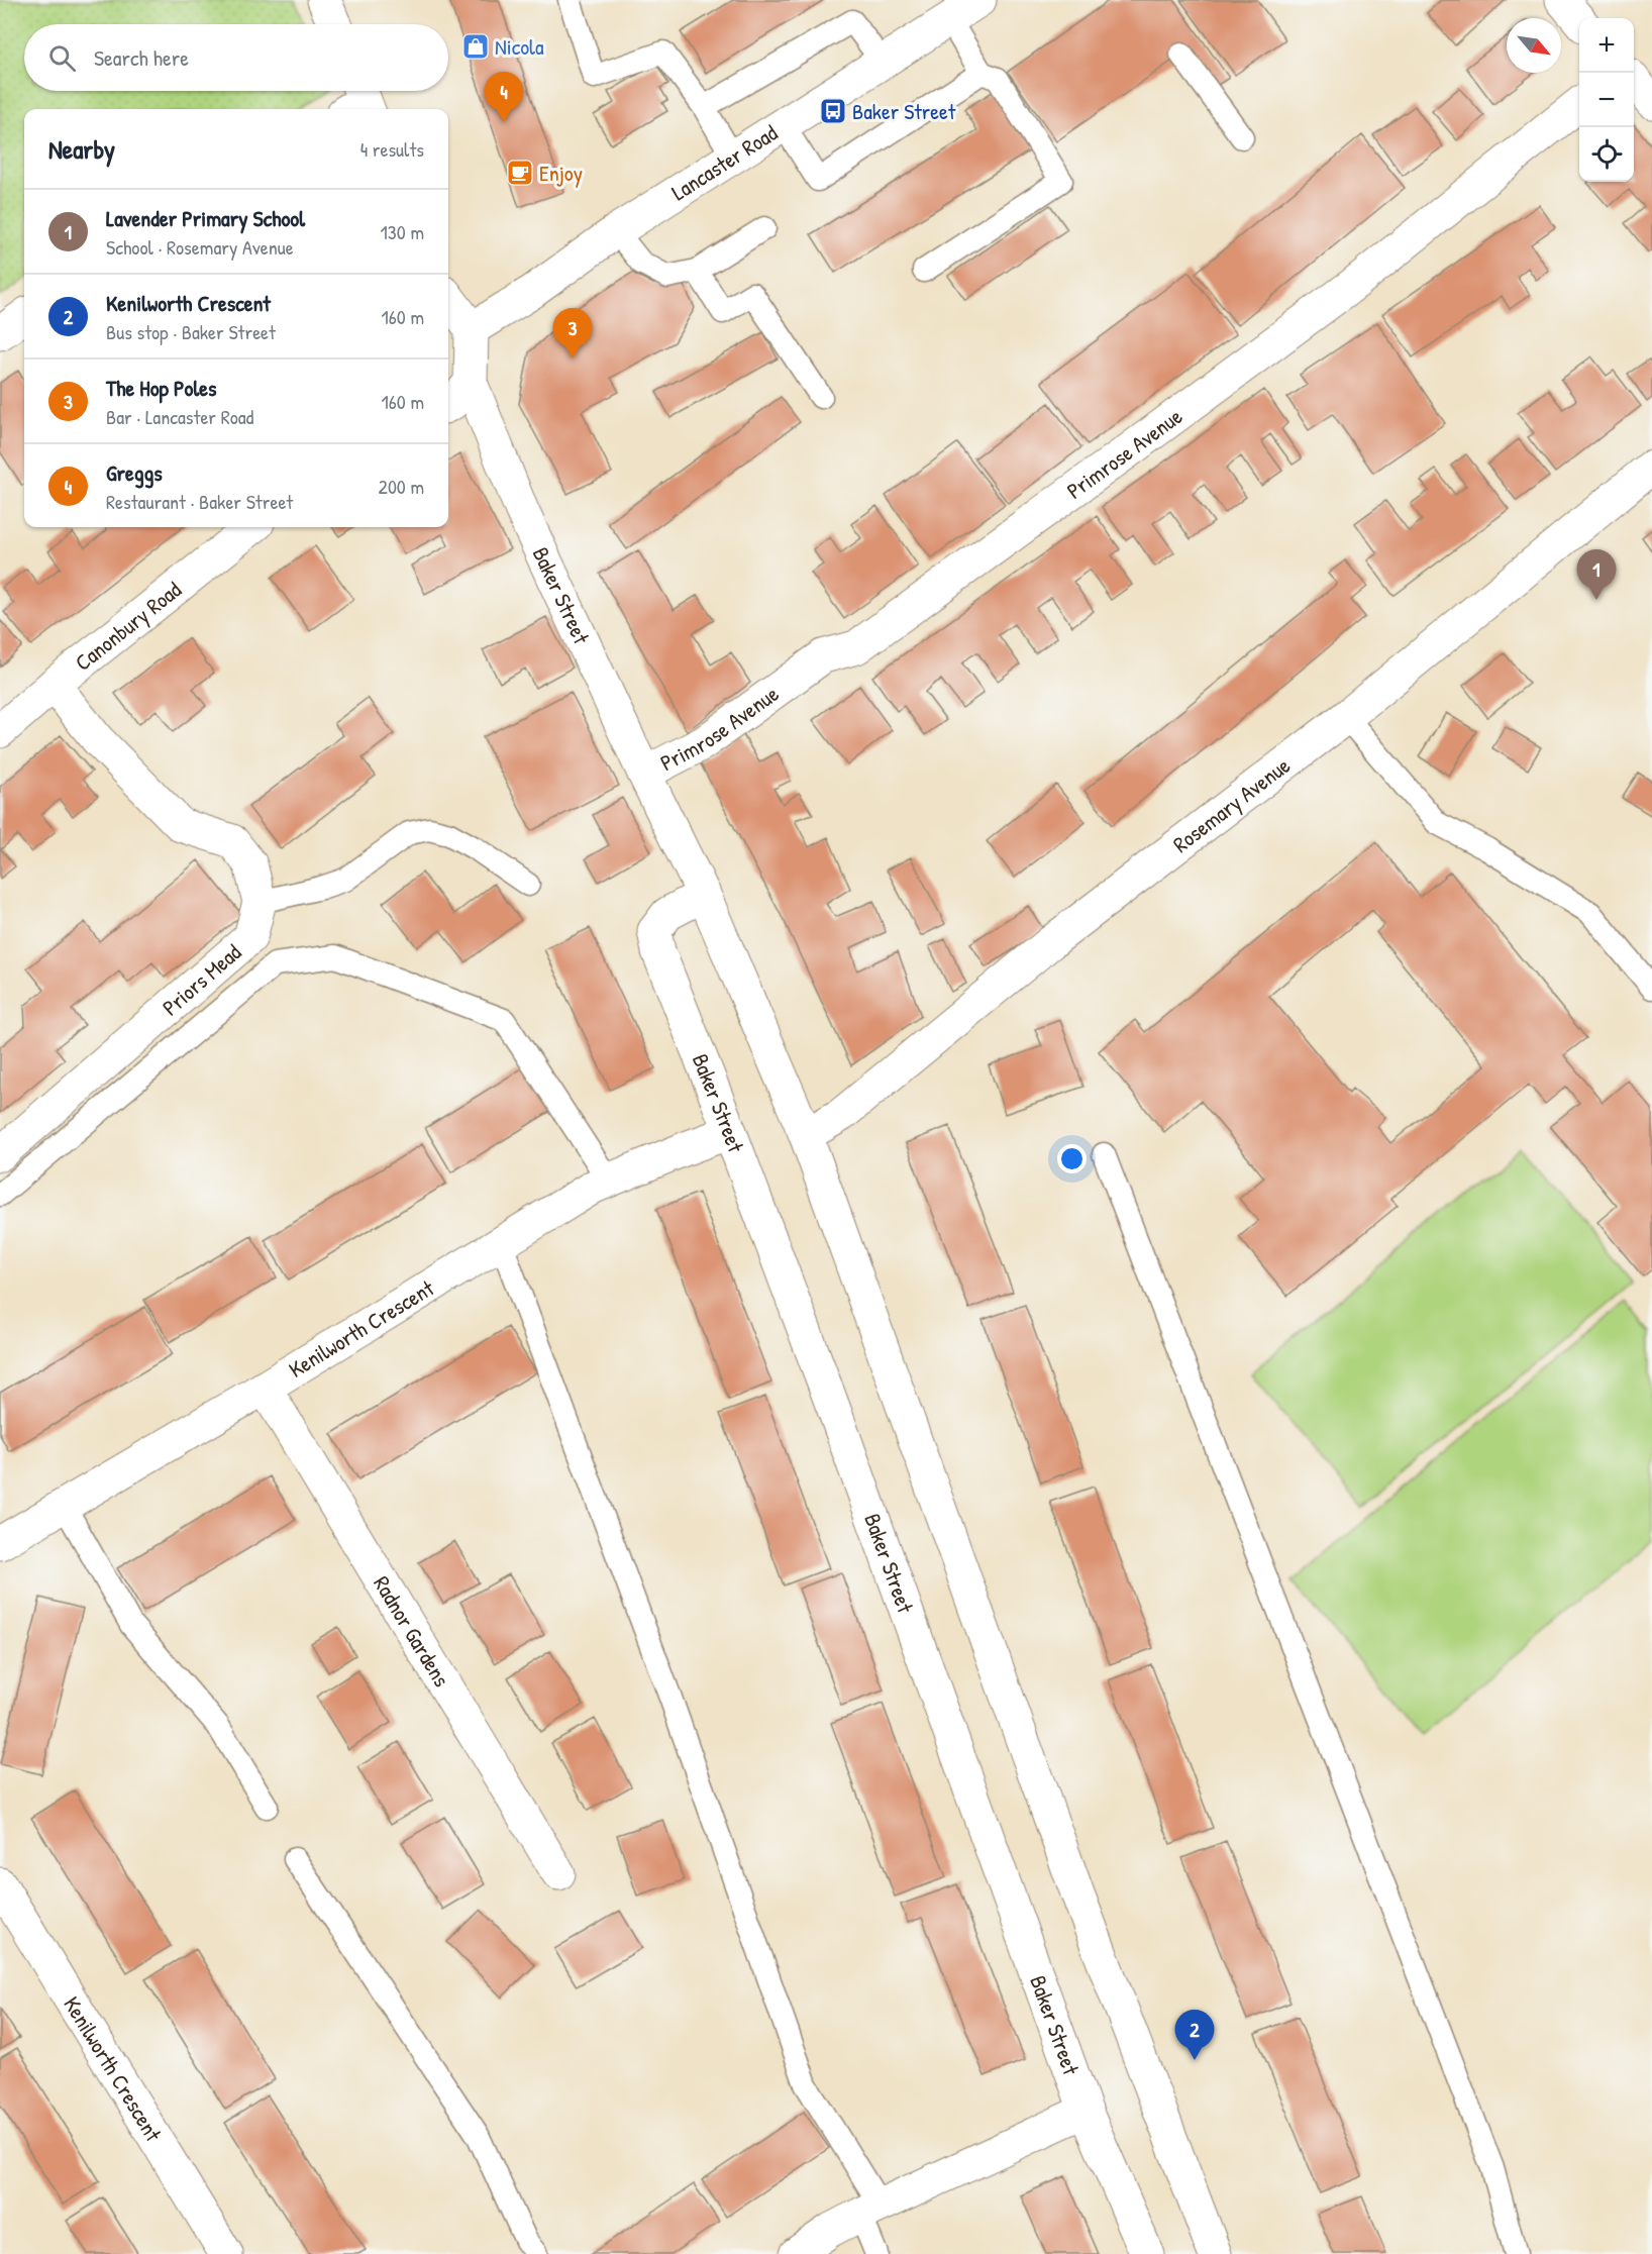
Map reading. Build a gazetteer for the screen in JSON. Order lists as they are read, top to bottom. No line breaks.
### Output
{"streets":{"street":["Lancaster Road","Primrose Avenue","Baker Street","Canonbury Road","Rosemary Avenue","Priors Mead","Kenilworth Crescent","Radnor Gardens"]},"crossings":[["Lancaster Road","Baker Street"],["Primrose Avenue","Baker Street"],["Baker Street","Rosemary Avenue"],["Baker Street","Kenilworth Crescent"],["Canonbury Road","Priors Mead"],["Kenilworth Crescent","Radnor Gardens"]],"places":{"shop":["Nicola"],"bus stop":["Baker Street"],"cafe":["Enjoy"]},"north":"bottom right","page":{"map_buttons":["+","−"],"search":"Search here","pins":["4","3","1","2"],"heading":["Nearby","4 results"],"list":[{"mark":"1","name":"Lavender Primary School","note":"School · Rosemary Avenue","value":"130 m"},{"mark":"2","name":"Kenilworth Crescent","note":"Bus stop · Baker Street","value":"160 m"},{"mark":"3","name":"The Hop Poles","note":"Bar · Lancaster Road","value":"160 m"},{"mark":"4","name":"Greggs","note":"Restaurant · Baker Street","value":"200 m"}]}}
